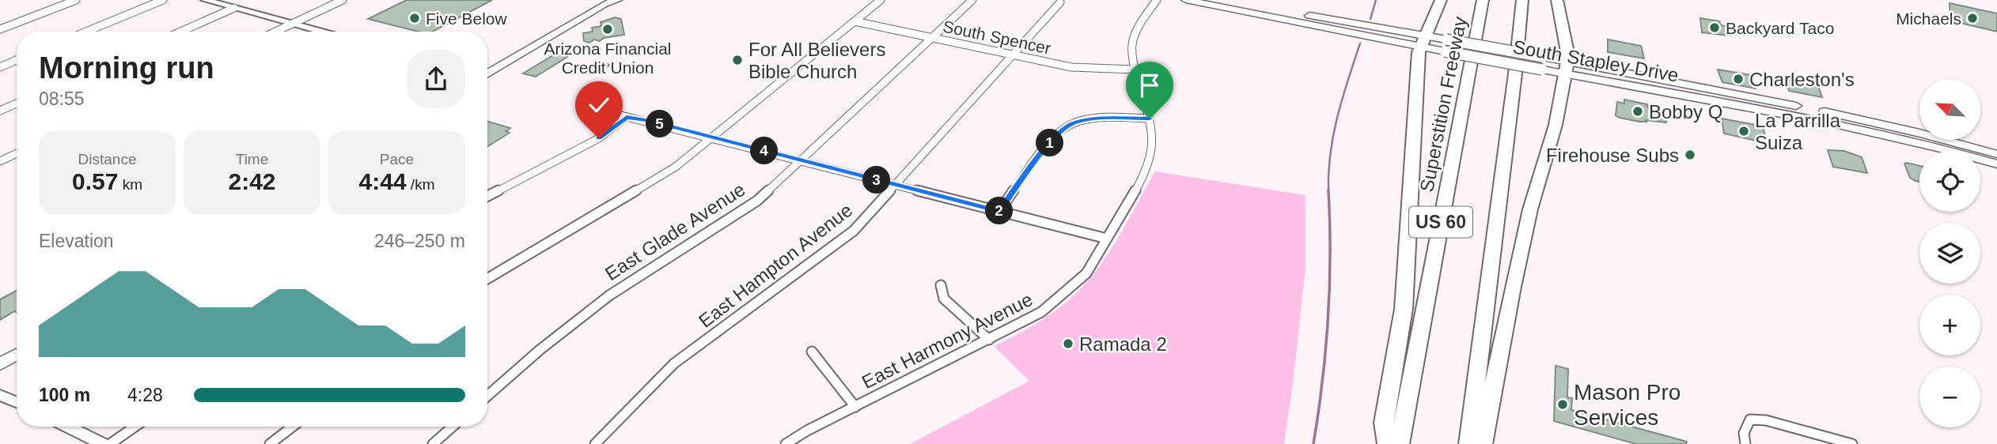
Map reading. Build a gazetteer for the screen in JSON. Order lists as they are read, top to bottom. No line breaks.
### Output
{"streets":{"highway":["Superstition Freeway","US 60"],"main road":["South Stapley Drive"],"street":["South Spencer","East Glade Avenue","East Hampton Avenue","East Harmony Avenue"]},"crossings":[["South Spencer","East Glade Avenue"],["South Spencer","East Hampton Avenue"],["South Spencer","East Harmony Avenue"]],"places":["Five Below","Michaels","Backyard Taco","Arizona Financial Credit Union","For All Believers Bible Church","Charleston's","Bobby Q","La Parrilla Suiza","Firehouse Subs","Ramada 2","Mason Pro Services"],"north":"top left","page":{"heading":["Morning run","08:55"],"map_buttons":["+","−"],"pins":["5","1","4","3","2"],"stats":[["Distance","0.57 km"],["Time","2:42"],["Pace","4:44 /km"]],"chart":["Elevation","246–250 m"],"list":[{"name":"100 m","note":"4:28"}]}}
